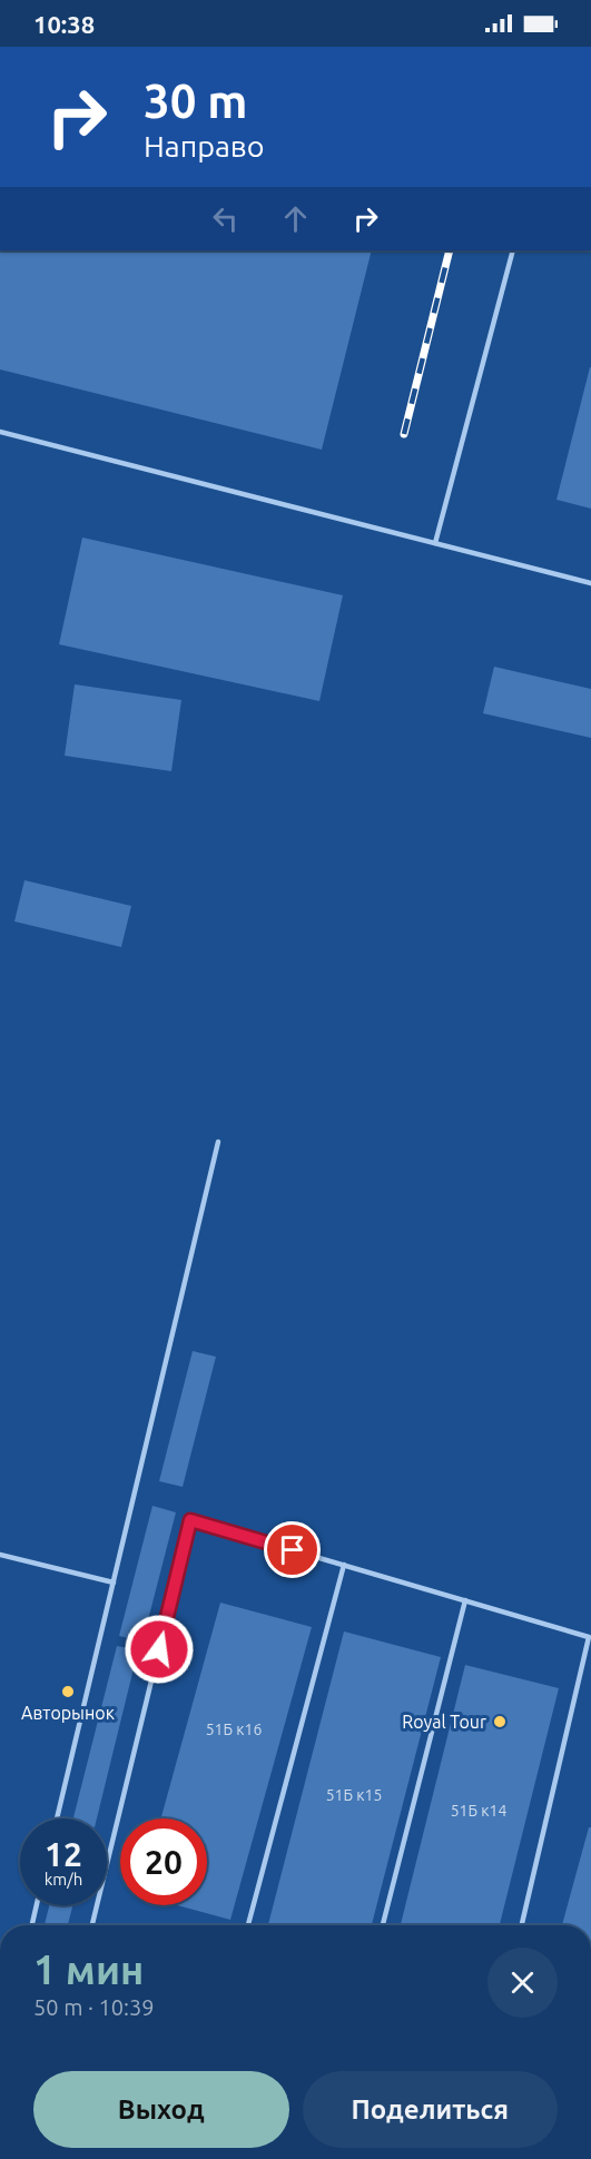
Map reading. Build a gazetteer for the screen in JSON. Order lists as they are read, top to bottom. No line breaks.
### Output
{"places":["Авторынок","Royal Tour"],"house_numbers":["51Б к16","51Б к15","51Б к14"],"page":{"status":"10:38","turn":["30 m","Направо"],"speed":"12 km/h","limit":"20","heading":["1 мин","50 m · 10:39"],"buttons":["Выход","Поделиться"]}}
